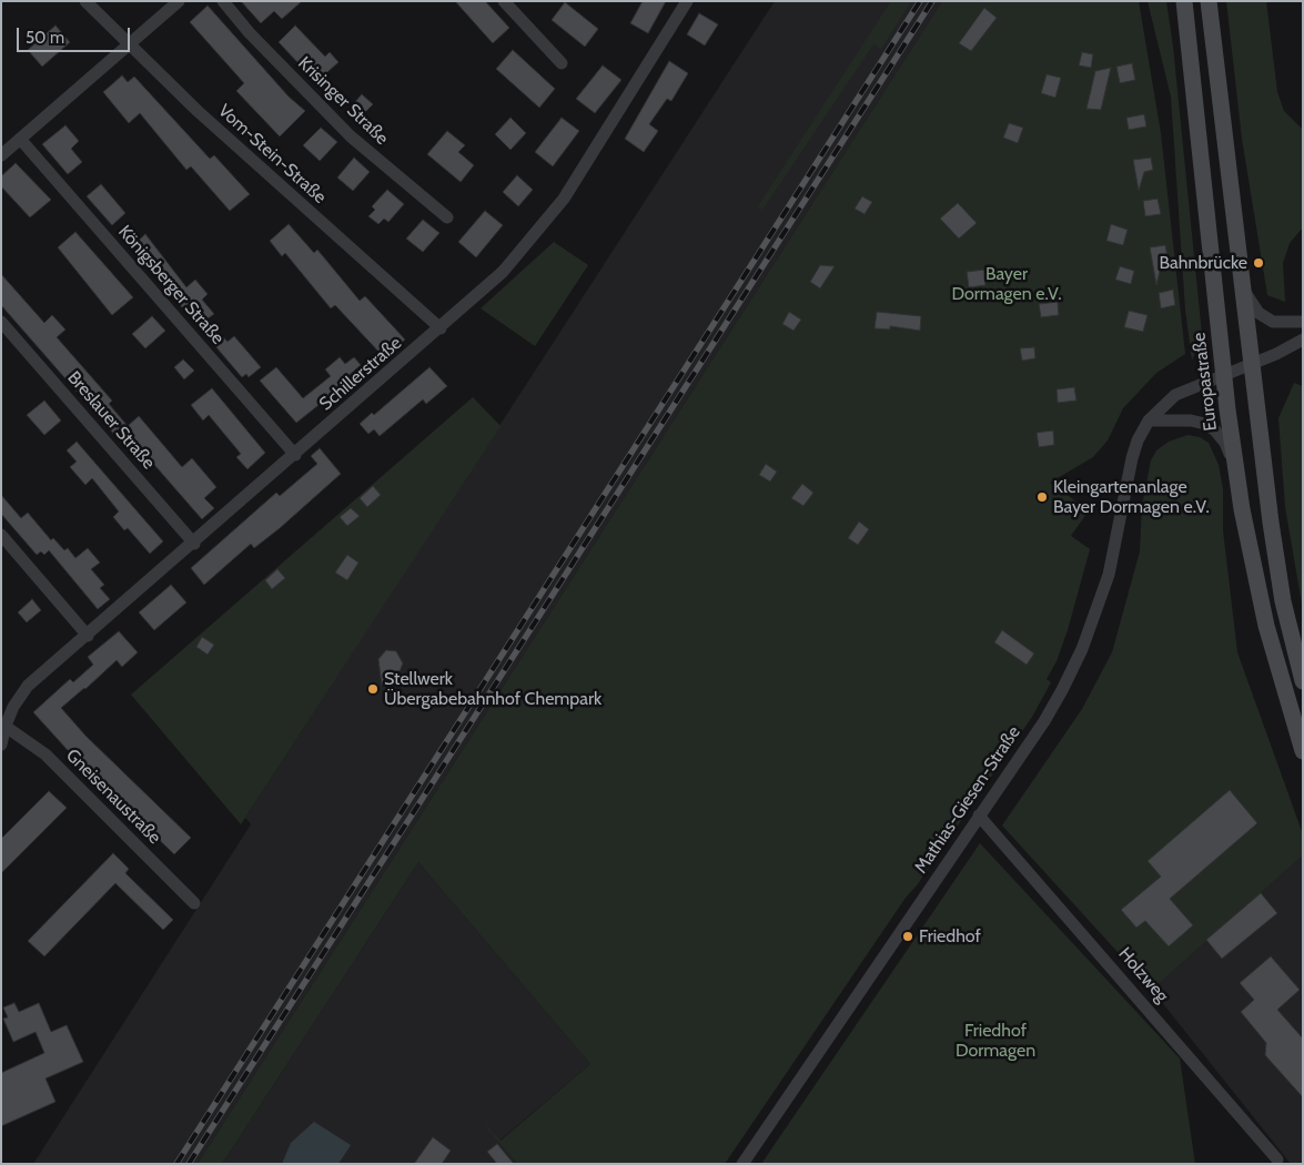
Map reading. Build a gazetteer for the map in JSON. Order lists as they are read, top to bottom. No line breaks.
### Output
{"streets":{"main road":["Europastraße"],"street":["Krisinger Straße","Vom-Stein-Straße","Königsberger Straße","Schillerstraße","Breslauer Straße","Gneisenaustraße","Mathias-Giesen-Straße","Holzweg"]},"crossings":[["Vom-Stein-Straße","Schillerstraße"],["Königsberger Straße","Schillerstraße"],["Schillerstraße","Breslauer Straße"],["Schillerstraße","Gneisenaustraße"],["Europastraße","Mathias-Giesen-Straße"],["Mathias-Giesen-Straße","Holzweg"]],"parks":["Bayer Dormagen e.V.","Friedhof Dormagen"],"places":["Bahnbrücke","Kleingartenanlage Bayer Dormagen e.V.","Stellwerk Übergabebahnhof Chempark","Friedhof"],"scale_bar":"50 m"}
